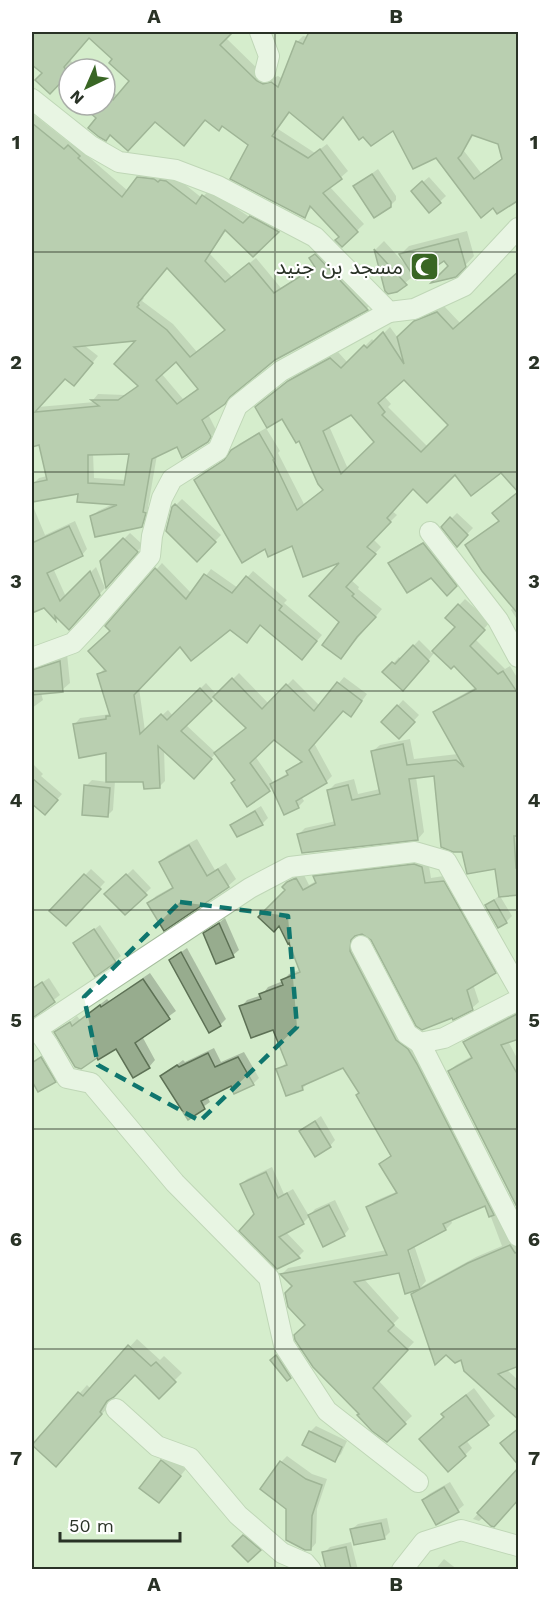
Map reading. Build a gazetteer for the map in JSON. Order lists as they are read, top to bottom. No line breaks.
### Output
{"places":{"mosque":["مسجد بن جنيد"]},"scale_bar":"50 m","north":"bottom left","grid":{"columns":["A","B"],"rows":["1","2","3","4","5","6","7"]}}
